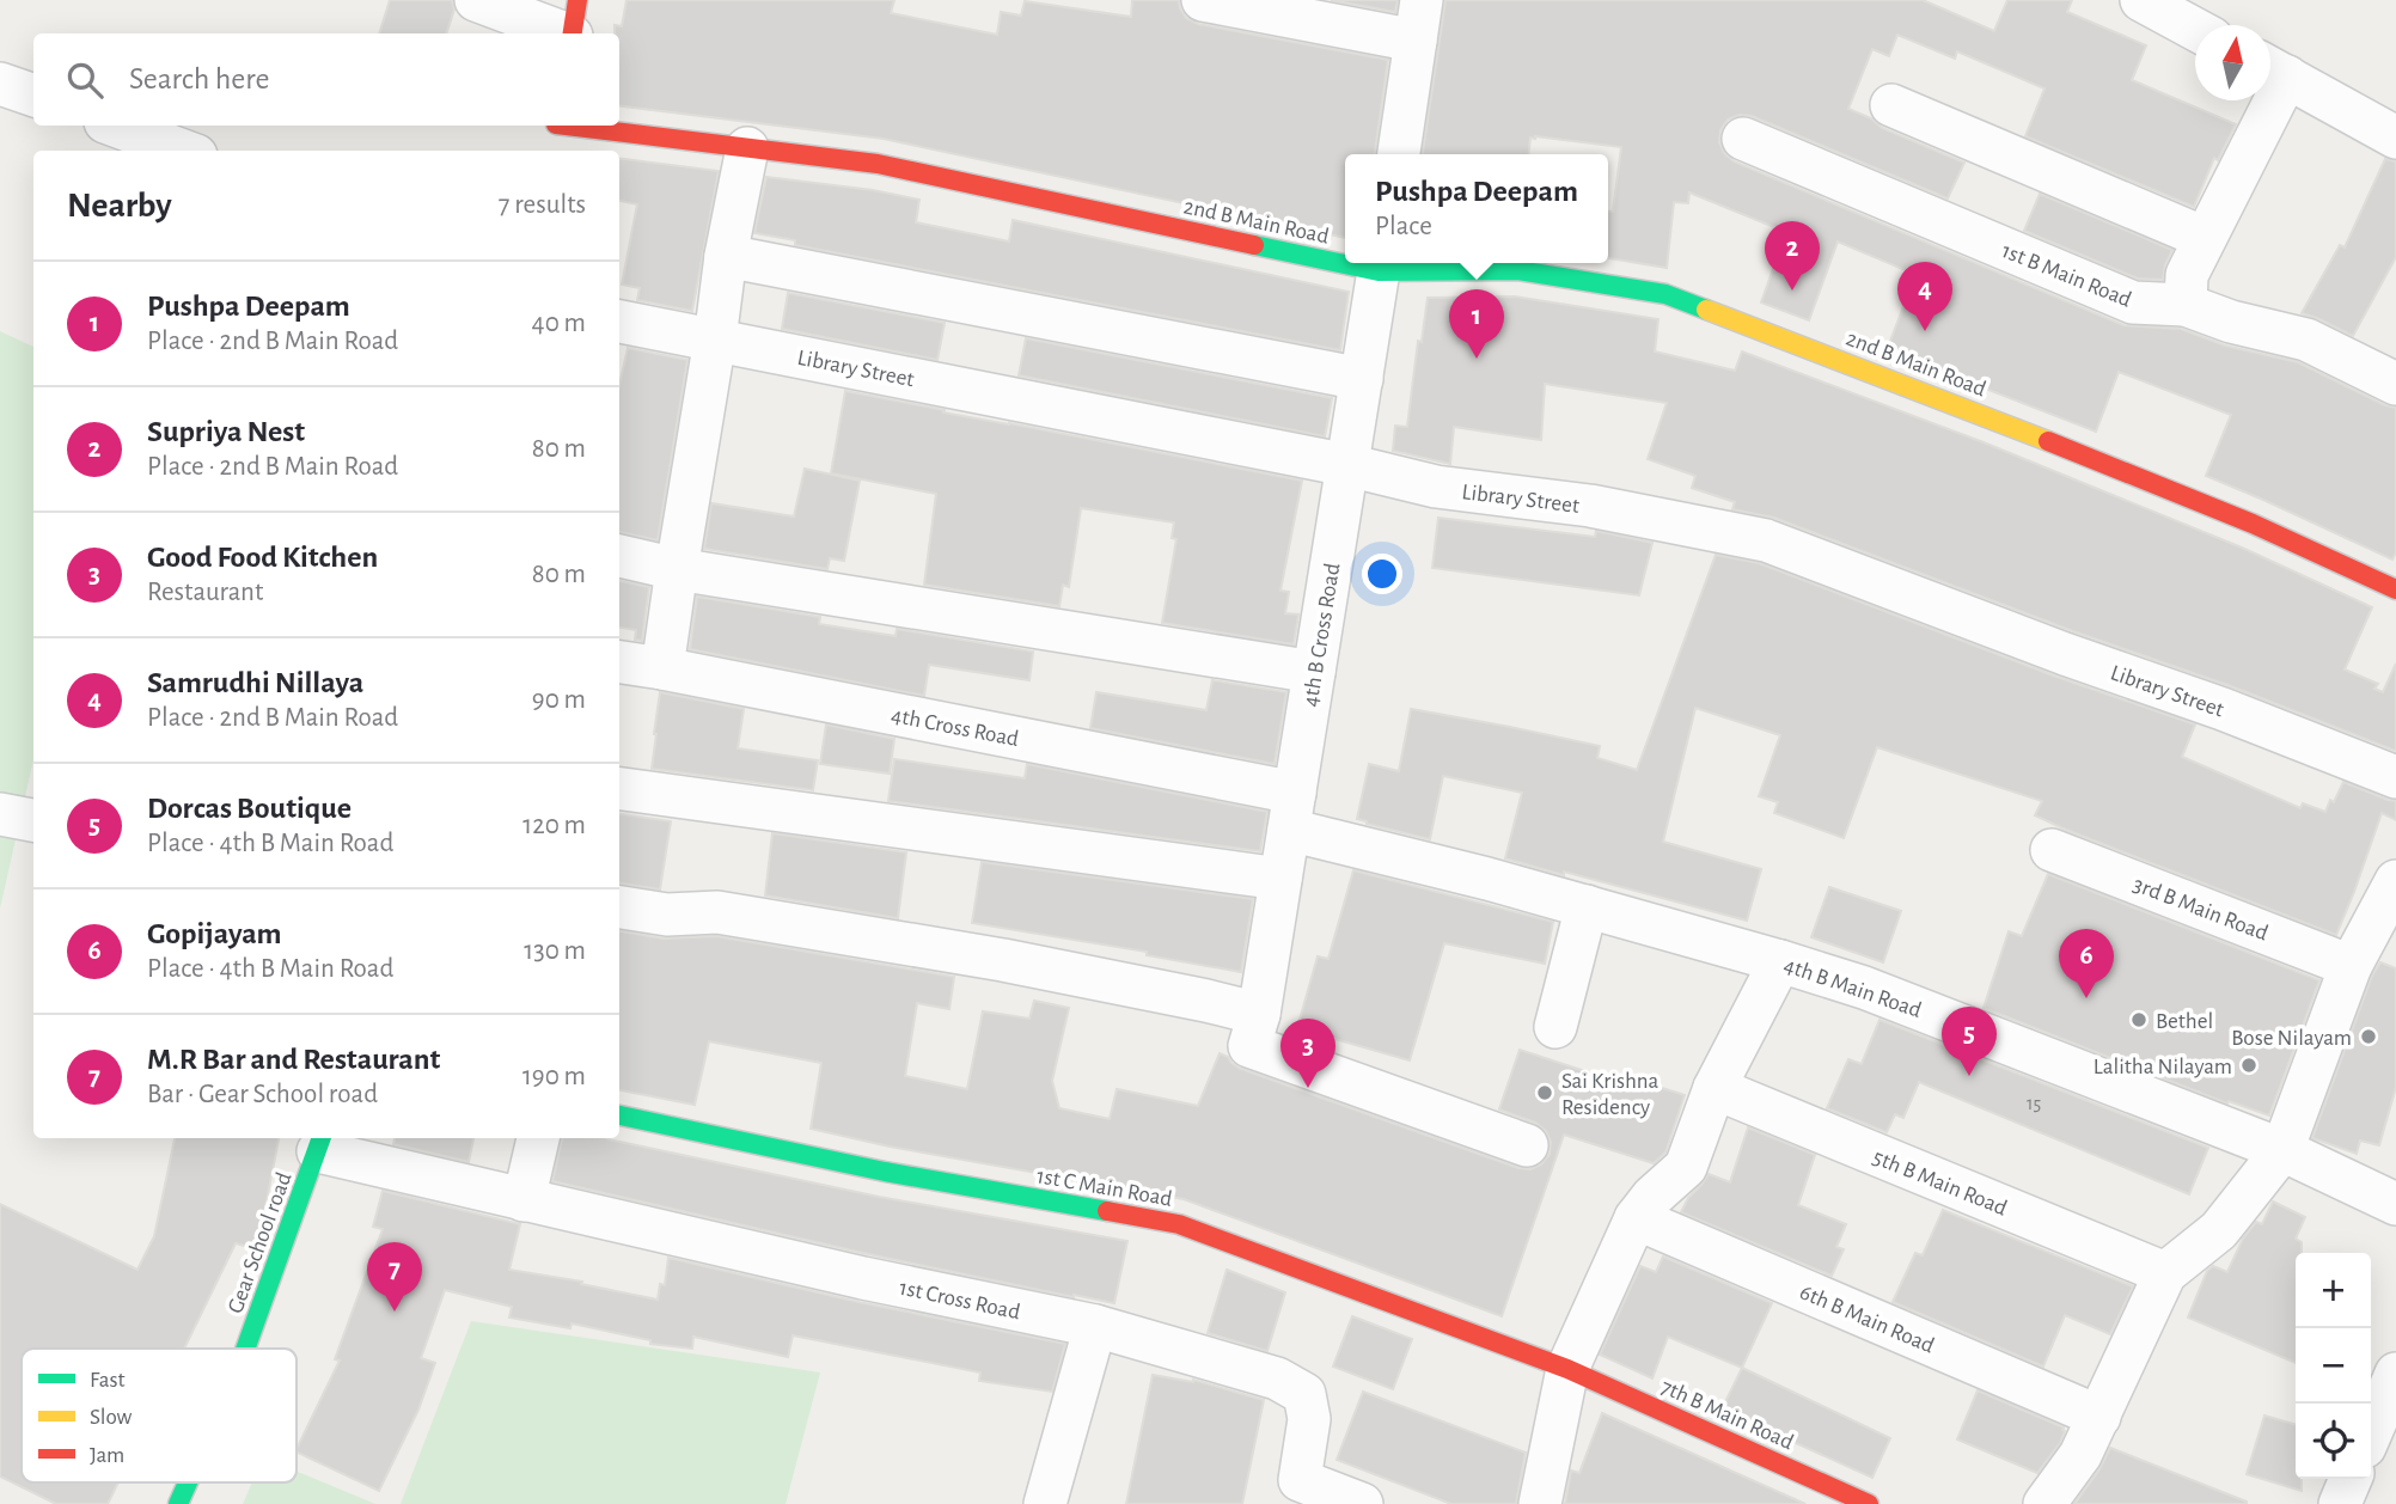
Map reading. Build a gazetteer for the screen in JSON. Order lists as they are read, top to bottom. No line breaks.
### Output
{"streets":{"street":["2nd B Main Road","1st B Main Road","Library Street","4th B Cross Road","4th Cross Road","3rd B Main Road","4th B Main Road","5th B Main Road","1st C Main Road","Gear School road","1st Cross Road","6th B Main Road","7th B Main Road"]},"crossings":[["2nd B Main Road","4th B Cross Road"],["Library Street","4th B Cross Road"],["4th B Cross Road","4th Cross Road"],["4th B Cross Road","4th B Main Road"],["4th Cross Road","4th B Main Road"],["1st C Main Road","7th B Main Road"],["Gear School road","1st Cross Road"]],"places":["Bethel","Bose Nilayam","Lalitha Nilayam","Sai Krishna Residency"],"house_numbers":["15"],"legend":["Fast","Slow","Jam"],"north":"top","page":{"search":"Search here","heading":["Nearby","7 results"],"popup":["Pushpa Deepam","Place"],"pins":["2","4","1","6","5","3","7"],"list":[{"mark":"1","name":"Pushpa Deepam","note":"Place · 2nd B Main Road","value":"40 m"},{"mark":"2","name":"Supriya Nest","note":"Place · 2nd B Main Road","value":"80 m"},{"mark":"3","name":"Good Food Kitchen","note":"Restaurant","value":"80 m"},{"mark":"4","name":"Samrudhi Nillaya","note":"Place · 2nd B Main Road","value":"90 m"},{"mark":"5","name":"Dorcas Boutique","note":"Place · 4th B Main Road","value":"120 m"},{"mark":"6","name":"Gopijayam","note":"Place · 4th B Main Road","value":"130 m"},{"mark":"7","name":"M.R Bar and Restaurant","note":"Bar · Gear School road","value":"190 m"}],"map_buttons":["+","−"]}}
